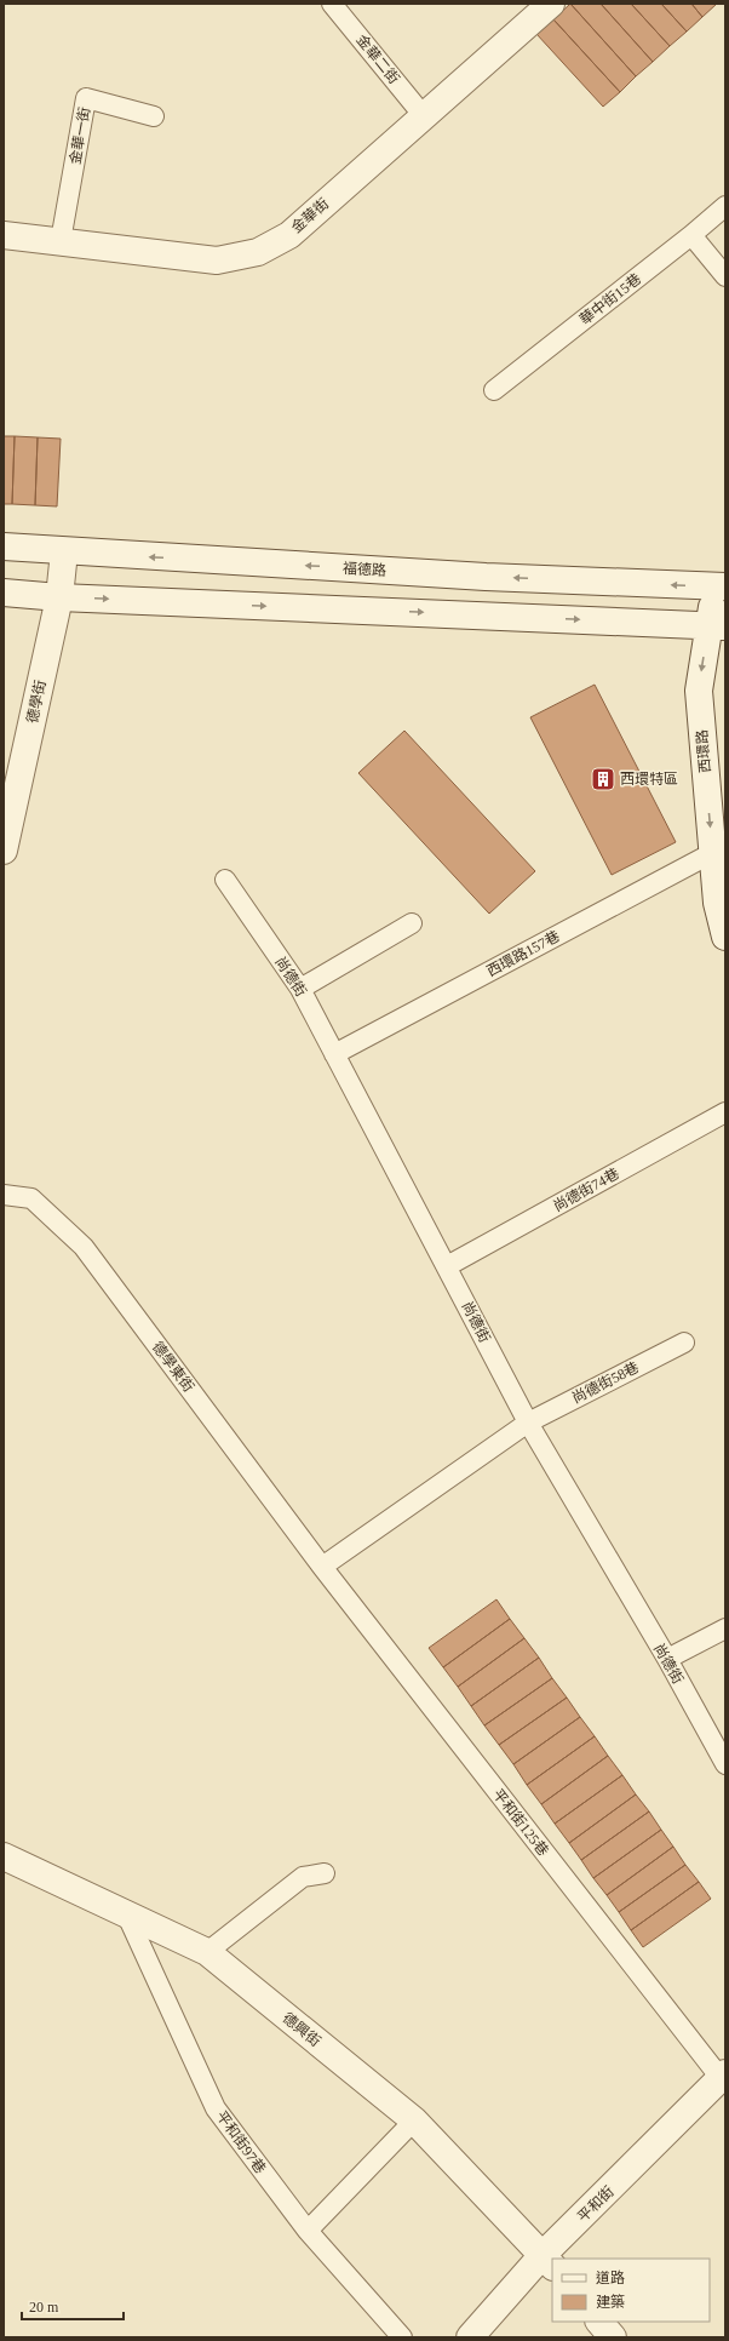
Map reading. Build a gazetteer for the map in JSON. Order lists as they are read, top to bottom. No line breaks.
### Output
{"streets":{"street":["金華街","福德路","德學街","西環路","德興街","平和街"],"lane":["金華二街","金華一街","華中街15巷","西環路157巷","尚德街","尚德街74巷","德學東街","尚德街58巷","平和街125巷","平和街97巷"]},"crossings":[["金華二街","金華街"],["金華一街","金華街"],["福德路","德學街"],["福德路","西環路"],["西環路","西環路157巷"],["西環路157巷","尚德街"],["尚德街","尚德街74巷"],["尚德街","尚德街58巷"],["德學東街","尚德街58巷"],["德學東街","平和街125巷"],["尚德街58巷","平和街125巷"],["平和街125巷","平和街"],["德興街","平和街97巷"],["德興街","平和街"]],"one_way":["西環路"],"places":{"building":["西環特區"]},"legend":["道路","建築"],"scale_bar":"20 m"}
